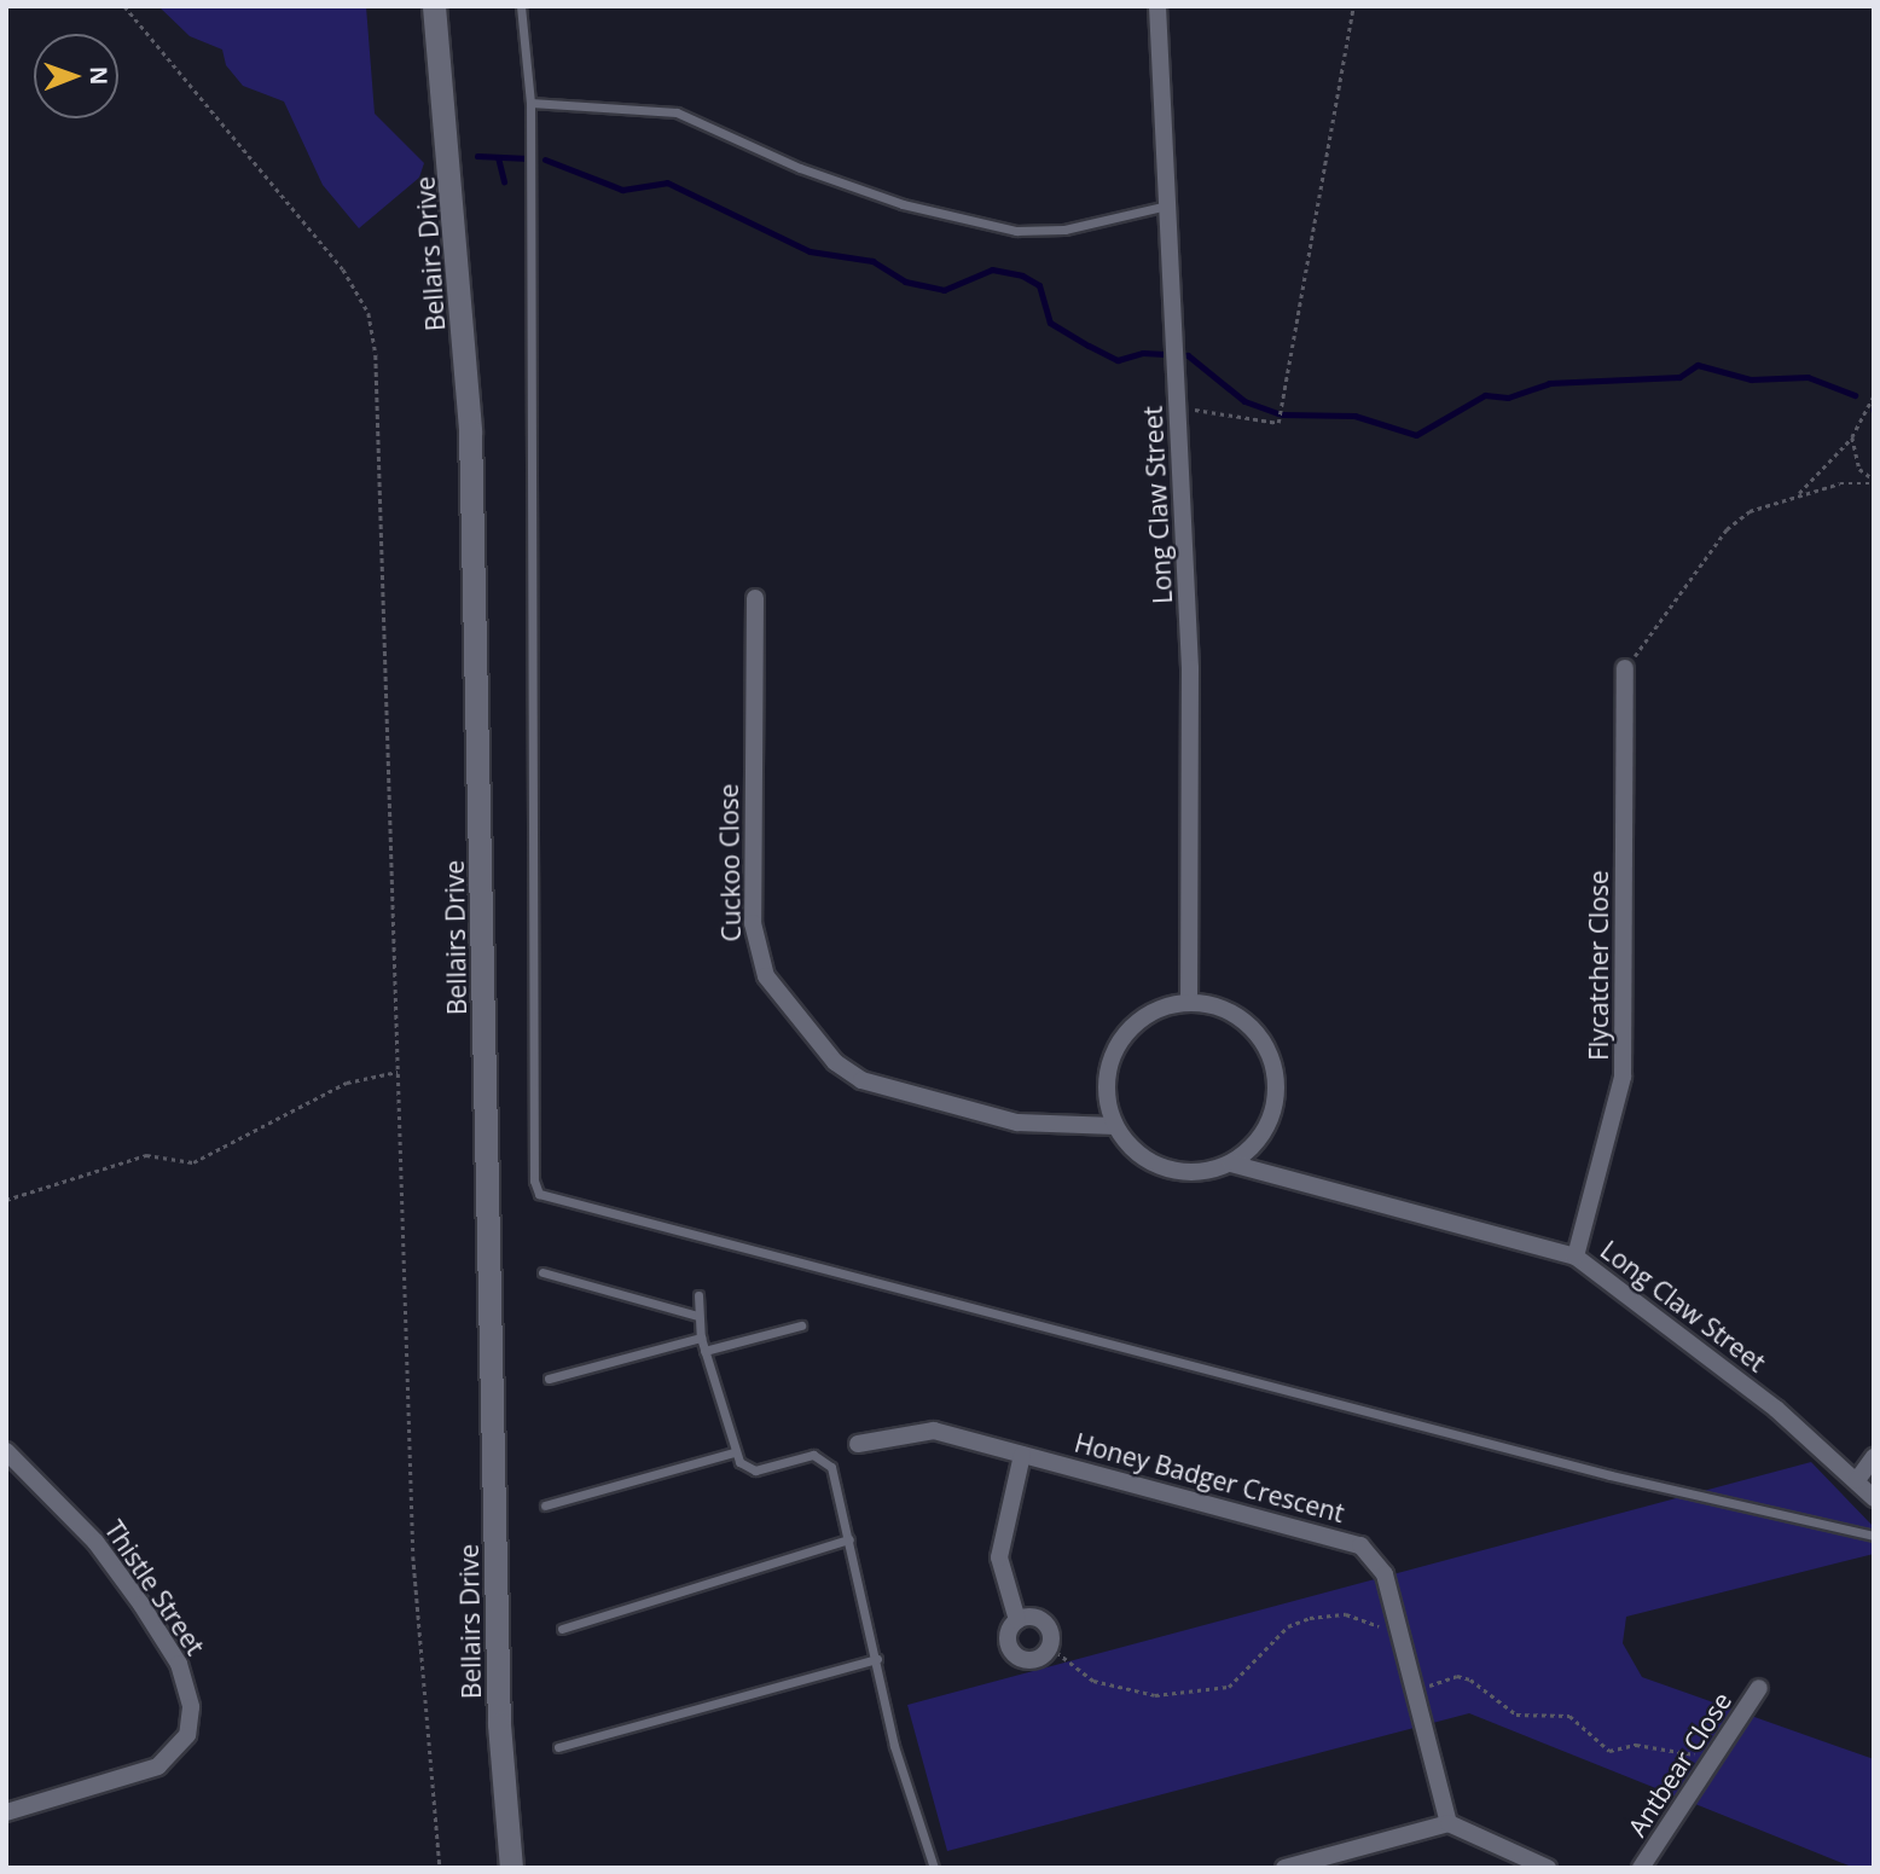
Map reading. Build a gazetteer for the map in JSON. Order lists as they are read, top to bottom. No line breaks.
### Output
{"streets":{"street":["Bellairs Drive","Long Claw Street","Cuckoo Close","Flycatcher Close","Honey Badger Crescent","Thistle Street","Antbear Close"]},"crossings":[["Long Claw Street","Cuckoo Close"],["Long Claw Street","Flycatcher Close"]],"north":"right"}
